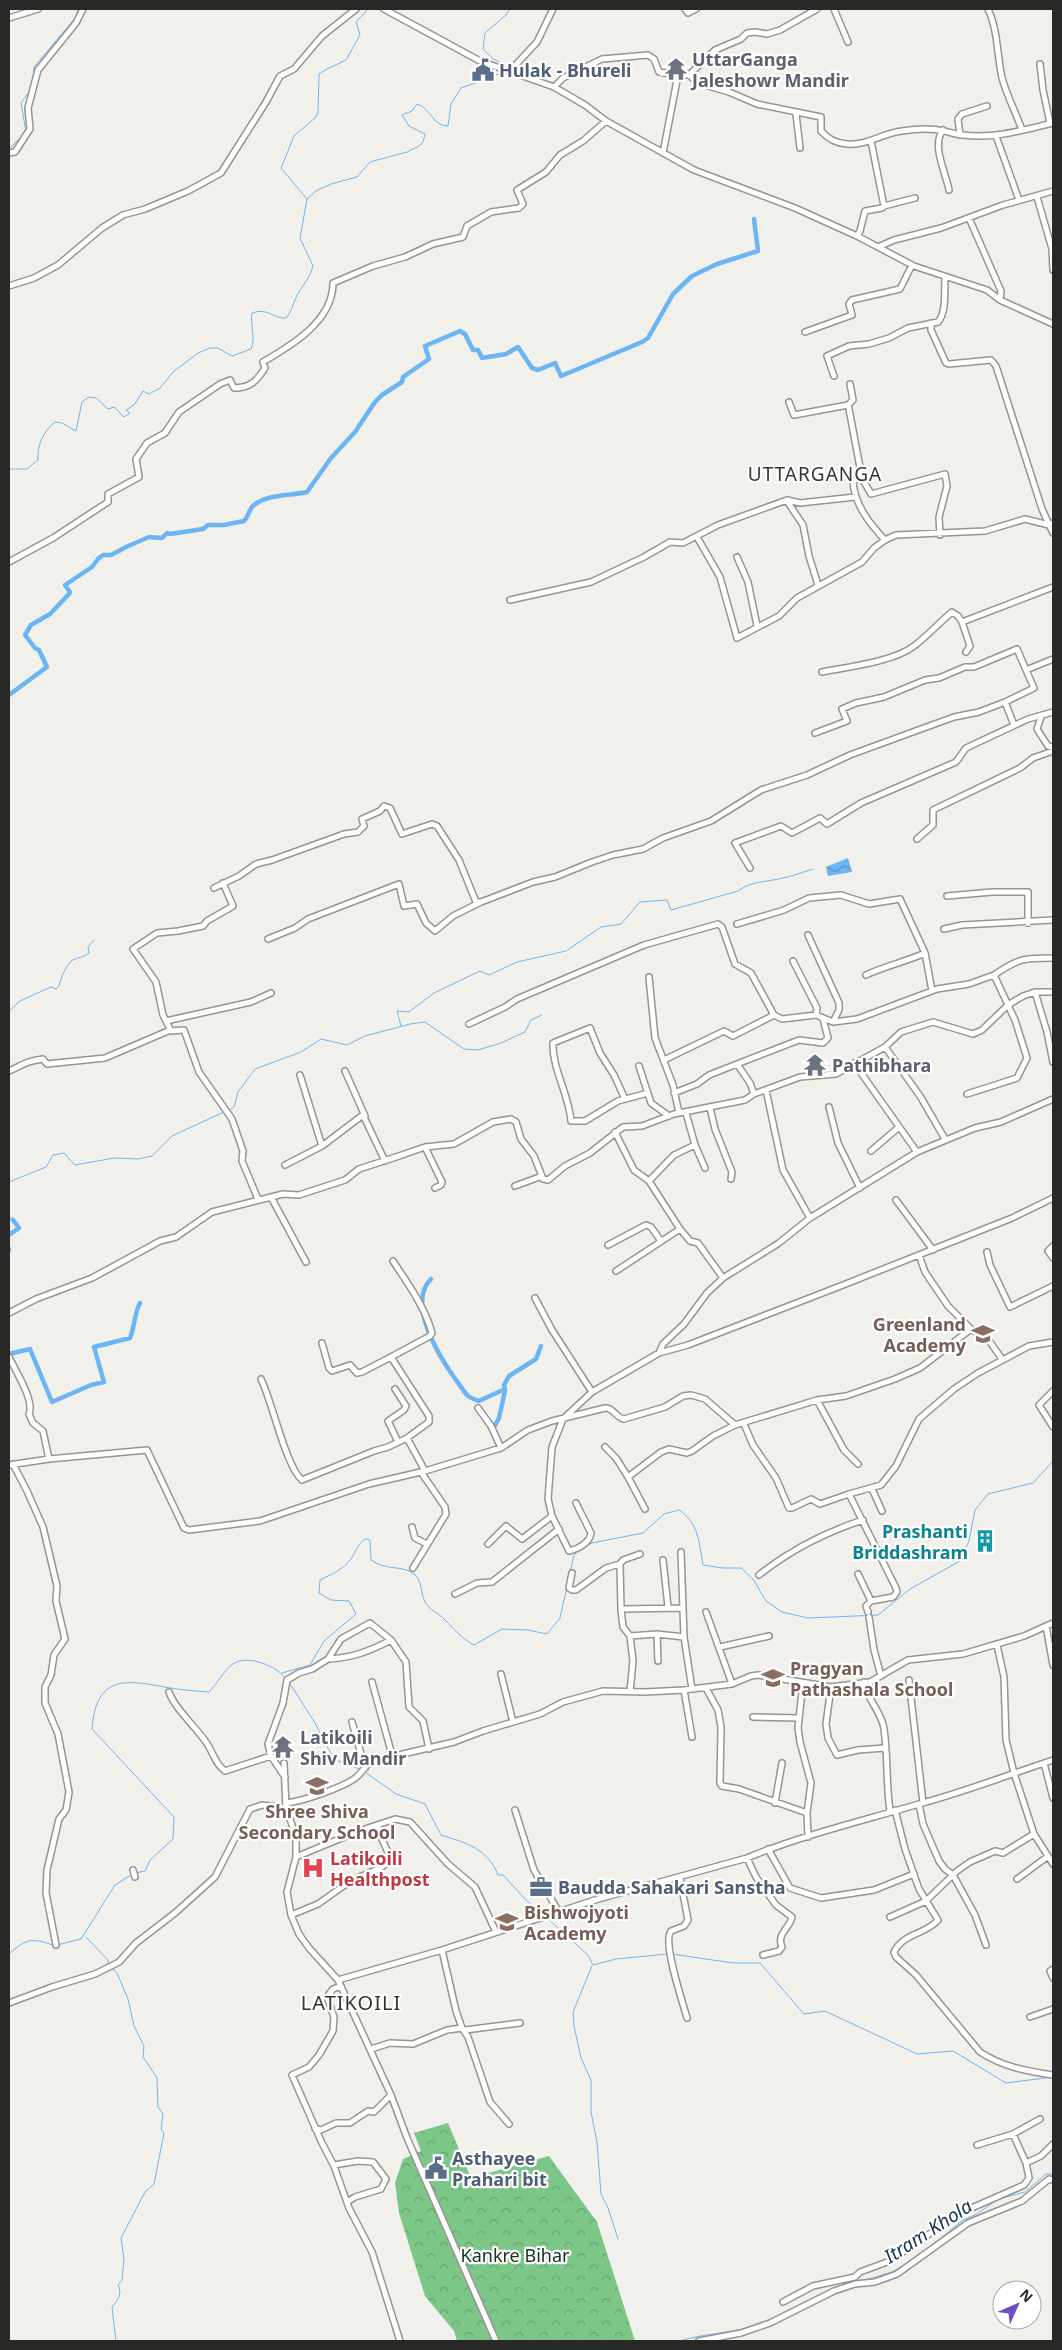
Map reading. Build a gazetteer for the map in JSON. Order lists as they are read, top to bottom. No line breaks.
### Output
{"districts":["UTTARGANGA","LATIKOILI"],"water":["Itram Khola"],"parks":["Kankre Bihar"],"places":{"temple":["UttarGanga Jaleshowr Mandir","Pathibhara","Latikoili Shiv Mandir"],"public building":["Hulak - Bhureli","Asthayee Prahari bit"],"school or university":["Greenland Academy","Pragyan Pathashala School","Shree Shiva Secondary School","Bishwojyoti Academy"],"building":["Prashanti Briddashram"],"hospital":["Latikoili Healthpost"],"office":["Baudda Sahakari Sanstha"]},"north":"top right"}
